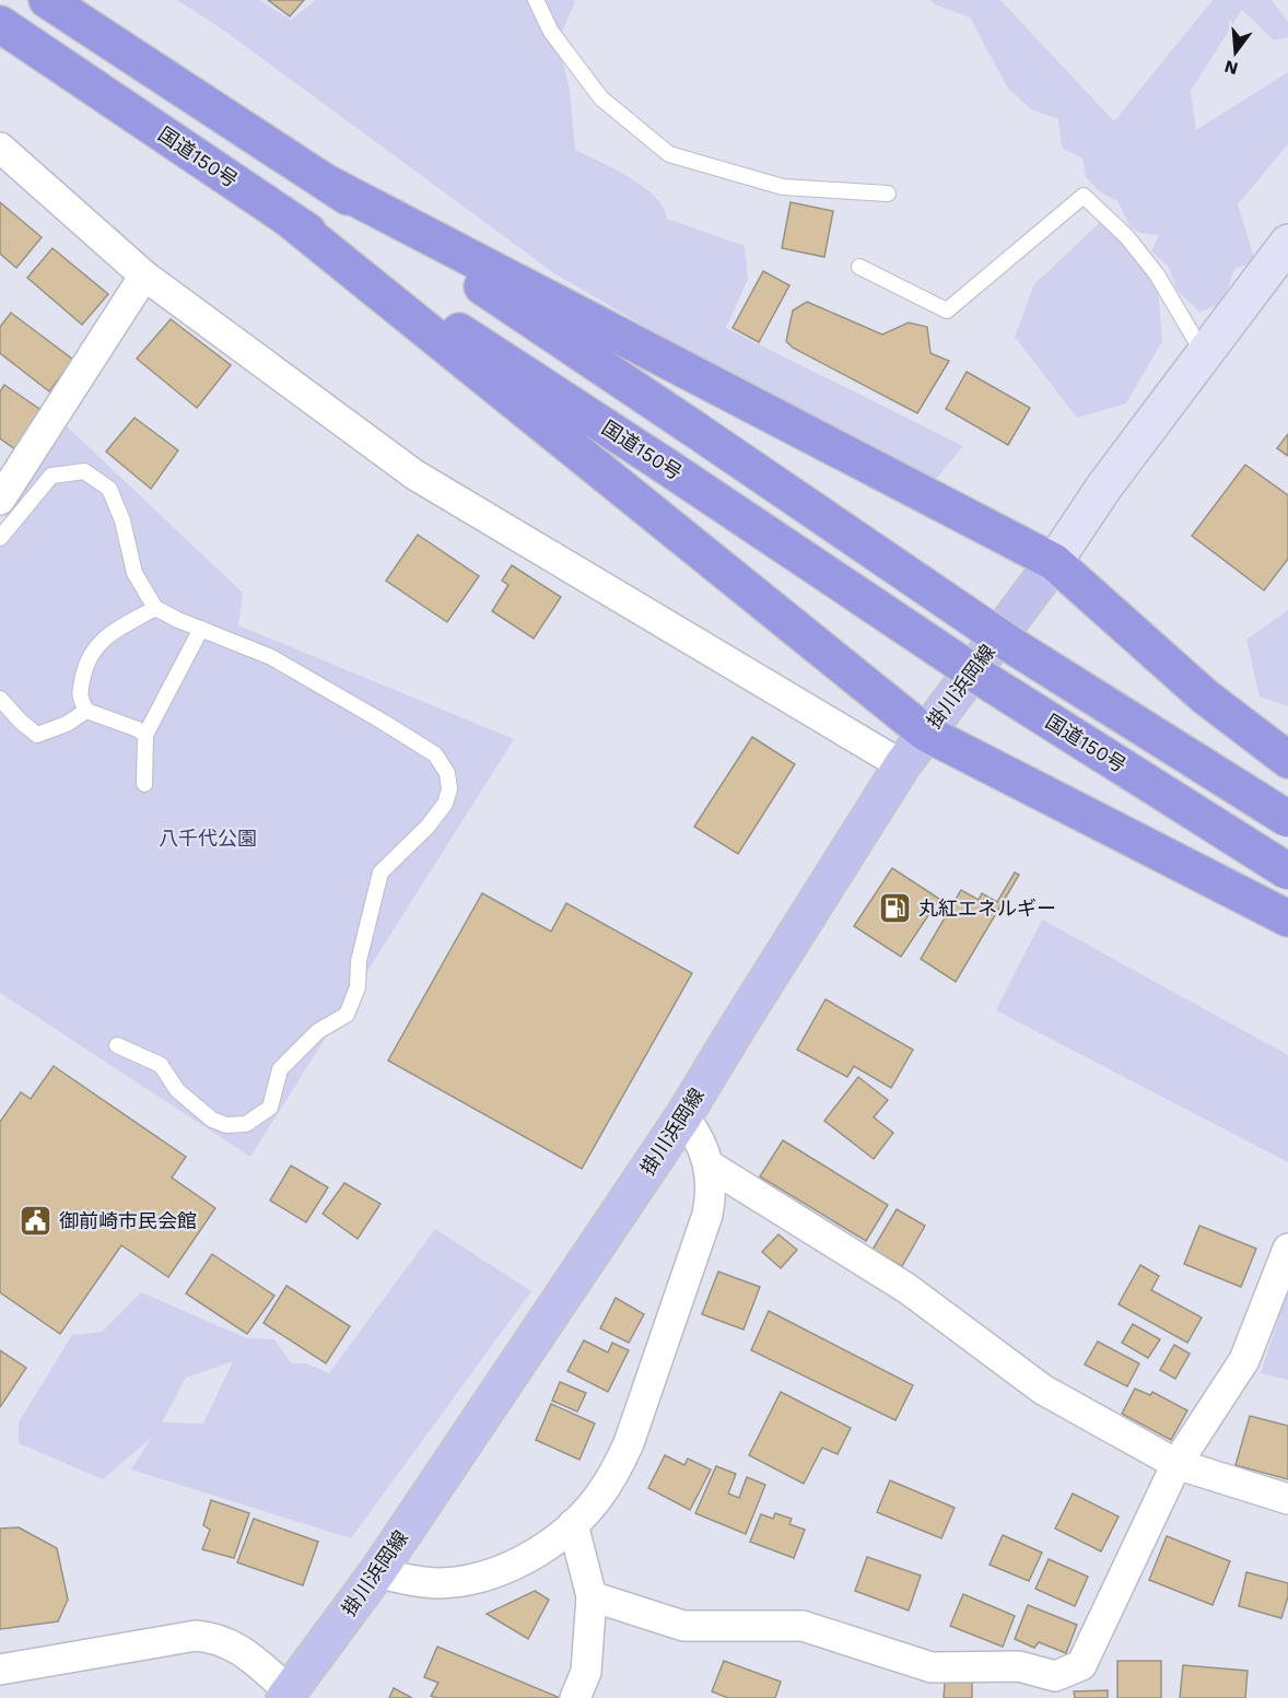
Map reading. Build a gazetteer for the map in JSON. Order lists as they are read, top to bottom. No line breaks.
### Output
{"streets":{"highway":["国道150号"],"main road":["掛川浜岡線"]},"parks":["八千代公園"],"places":{"fuel station":["丸紅エネルギー"],"public building":["御前崎市民会館"]},"north":"bottom"}
